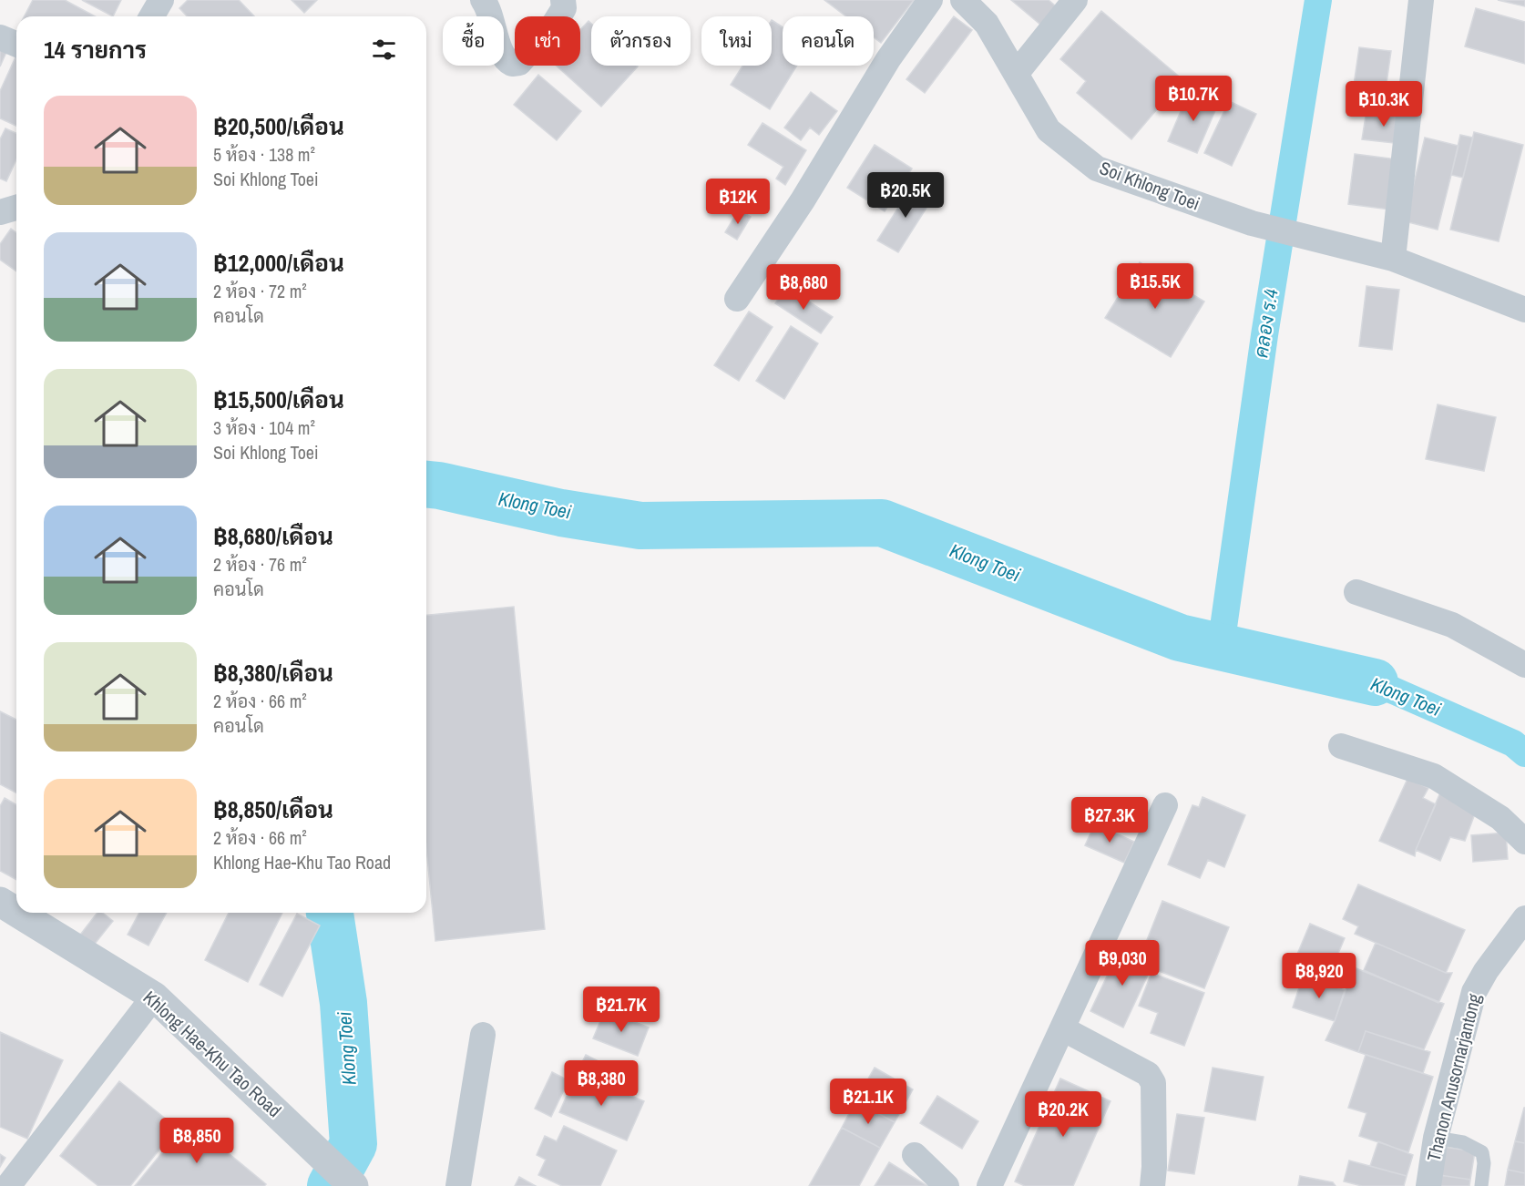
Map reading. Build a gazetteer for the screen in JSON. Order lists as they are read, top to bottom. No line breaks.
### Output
{"streets":{"street":["Soi Khlong Toei","Khlong Hae-Khu Tao Road","Thanon Anusornarjantong"]},"water":["คลอง ร.4","Klong Toei"],"page":{"chip":["ซื้อ","เช่า","ตัวกรอง","ใหม่","คอนโด"],"heading":"14 รายการ","price":["฿10.7K","฿10.3K","฿20.5K","฿12K","฿15.5K","฿8,680","฿27.3K","฿9,030","฿8,920","฿21.7K","฿8,380","฿21.1K","฿20.2K","฿8,850"],"list":[{"name":"฿20,500/เดือน","note":"5 ห้อง · 138 m² · Soi Khlong Toei"},{"name":"฿12,000/เดือน","note":"2 ห้อง · 72 m² · คอนโด"},{"name":"฿15,500/เดือน","note":"3 ห้อง · 104 m² · Soi Khlong Toei"},{"name":"฿8,680/เดือน","note":"2 ห้อง · 76 m² · คอนโด"},{"name":"฿8,380/เดือน","note":"2 ห้อง · 66 m² · คอนโด"},{"name":"฿8,850/เดือน","note":"2 ห้อง · 66 m² · Khlong Hae-Khu Tao Road"}]}}
